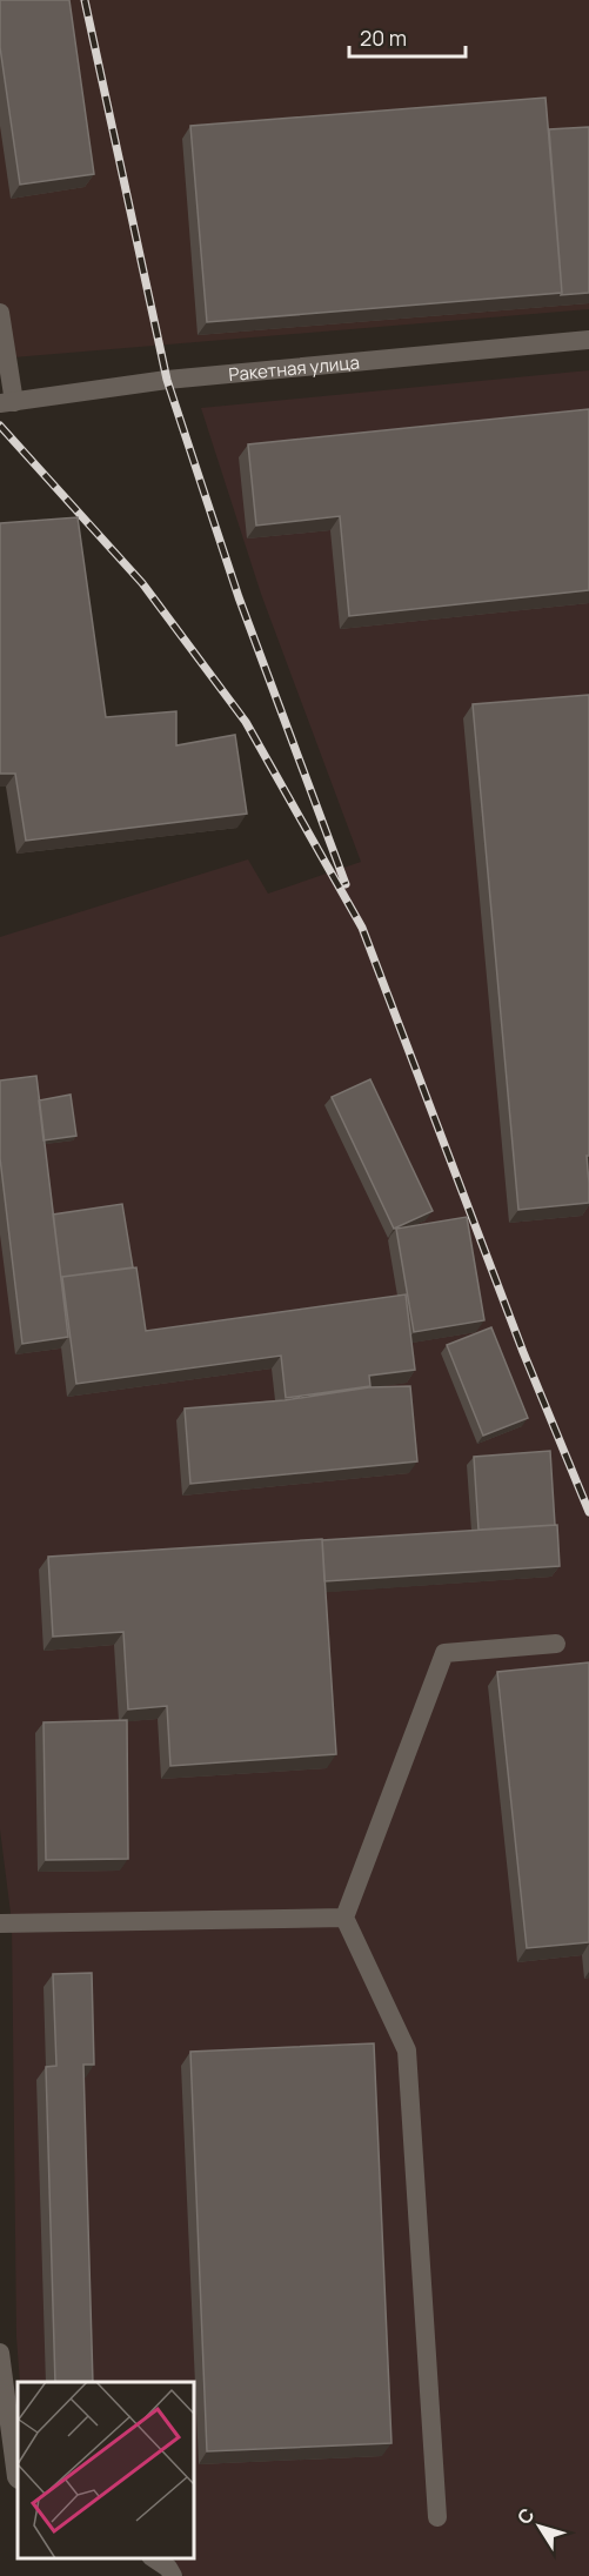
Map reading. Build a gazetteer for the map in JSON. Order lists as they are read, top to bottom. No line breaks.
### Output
{"streets":{"street":["Ракетная улица"]},"scale_bar":"20 m","north":"top left"}
